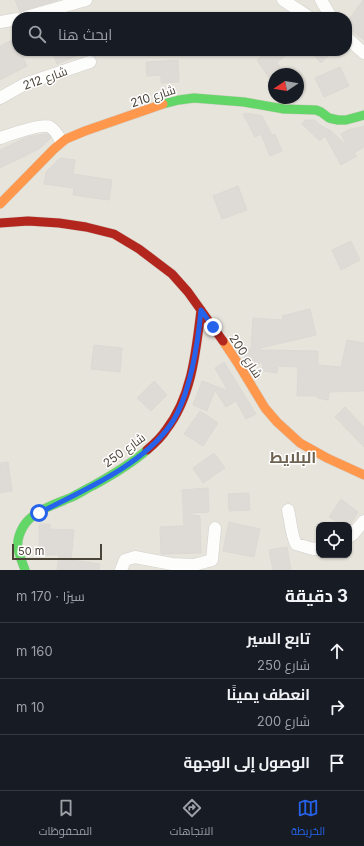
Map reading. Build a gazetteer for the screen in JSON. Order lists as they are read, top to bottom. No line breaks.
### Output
{"streets":{"main road":["شارع 210","شارع 200","شارع 250"],"street":["شارع 212"]},"crossings":[["شارع 200","شارع 250"]],"districts":["البلايط"],"scale_bar":"50 m","north":"left","page":{"search":"ابحث هنا","scale":"50 m","heading":["3 دقيقة","سيرًا · 170 m"],"list":[["تابع السير","شارع 250","160 m"],["انعطف يمينًا","شارع 200","10 m"],"الوصول إلى الوجهة"],"nav":["الخريطة","الاتجاهات","المحفوظات"]}}
